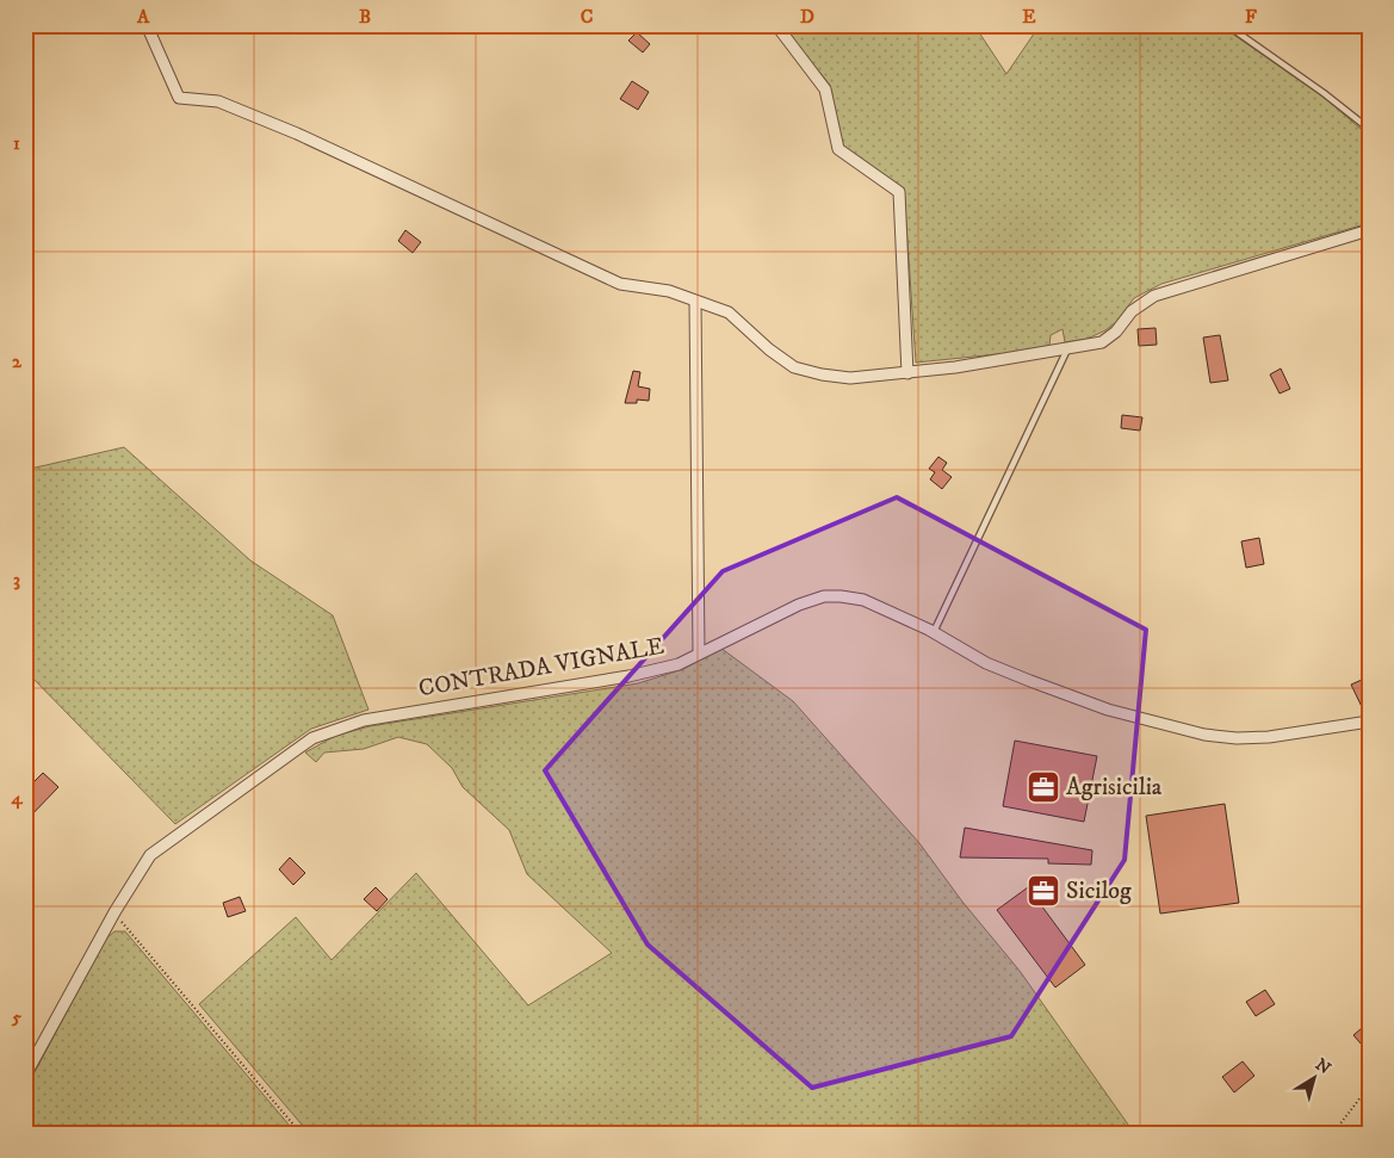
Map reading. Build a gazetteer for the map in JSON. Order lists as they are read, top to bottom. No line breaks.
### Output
{"streets":{"street":["CONTRADA VIGNALE"]},"places":{"office":["Agrisicilia","Sicilog"]},"north":"top right","grid":{"columns":["A","B","C","D","E","F"],"rows":["1","2","3","4","5"]}}
